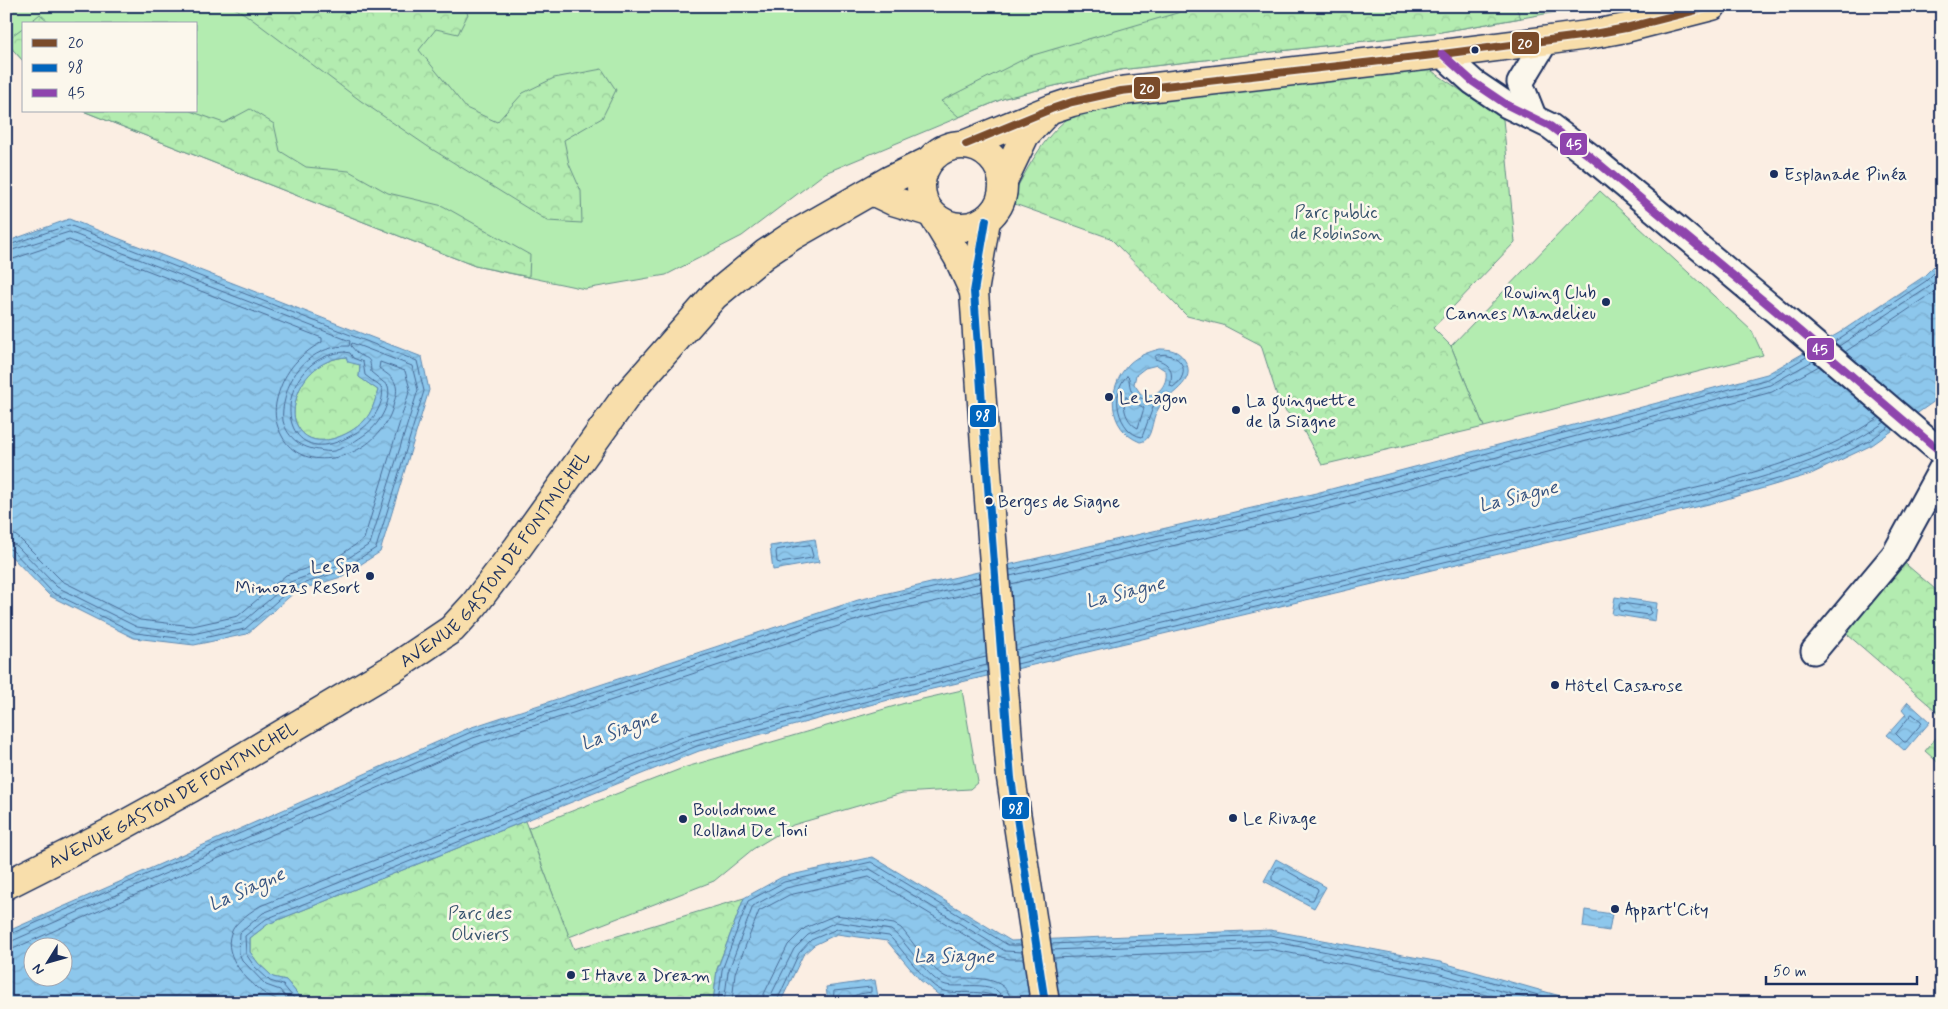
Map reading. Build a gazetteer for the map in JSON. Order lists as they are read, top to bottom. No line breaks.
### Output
{"streets":{"main road":["AVENUE GASTON DE FONTMICHEL"]},"water":["La Siagne"],"parks":["Parc public de Robinson","Parc des Oliviers"],"places":["Esplanade Pinéa","Rowing Club Cannes Mandelieu","Le Lagon","La guinguette de la Siagne","Berges de Siagne","Le Spa Mimozas Resort","Hôtel Casarose","Le Rivage","Boulodrome Rolland De Toni","Appart'City","I Have a Dream"],"lines":["transit line 20","transit line 45","transit line 98"],"legend":["20","98","45"],"scale_bar":"50 m","north":"bottom left"}
